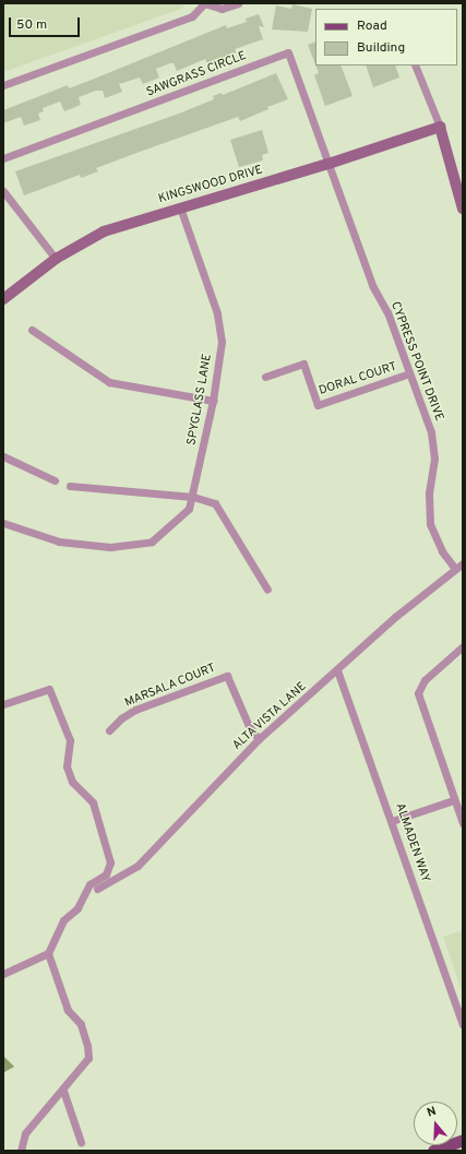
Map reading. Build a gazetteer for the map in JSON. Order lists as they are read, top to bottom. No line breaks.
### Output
{"streets":{"street":["SAWGRASS CIRCLE","KINGSWOOD DRIVE","CYPRESS POINT DRIVE","DORAL COURT","SPYGLASS LANE","MARSALA COURT","ALTA VISTA LANE","ALMADEN WAY"]},"crossings":[["SAWGRASS CIRCLE","KINGSWOOD DRIVE"],["SAWGRASS CIRCLE","CYPRESS POINT DRIVE"],["KINGSWOOD DRIVE","CYPRESS POINT DRIVE"],["KINGSWOOD DRIVE","SPYGLASS LANE"],["CYPRESS POINT DRIVE","DORAL COURT"],["CYPRESS POINT DRIVE","ALTA VISTA LANE"],["MARSALA COURT","ALTA VISTA LANE"],["ALTA VISTA LANE","ALMADEN WAY"]],"legend":["Road","Building"],"scale_bar":"50 m","north":"top"}
